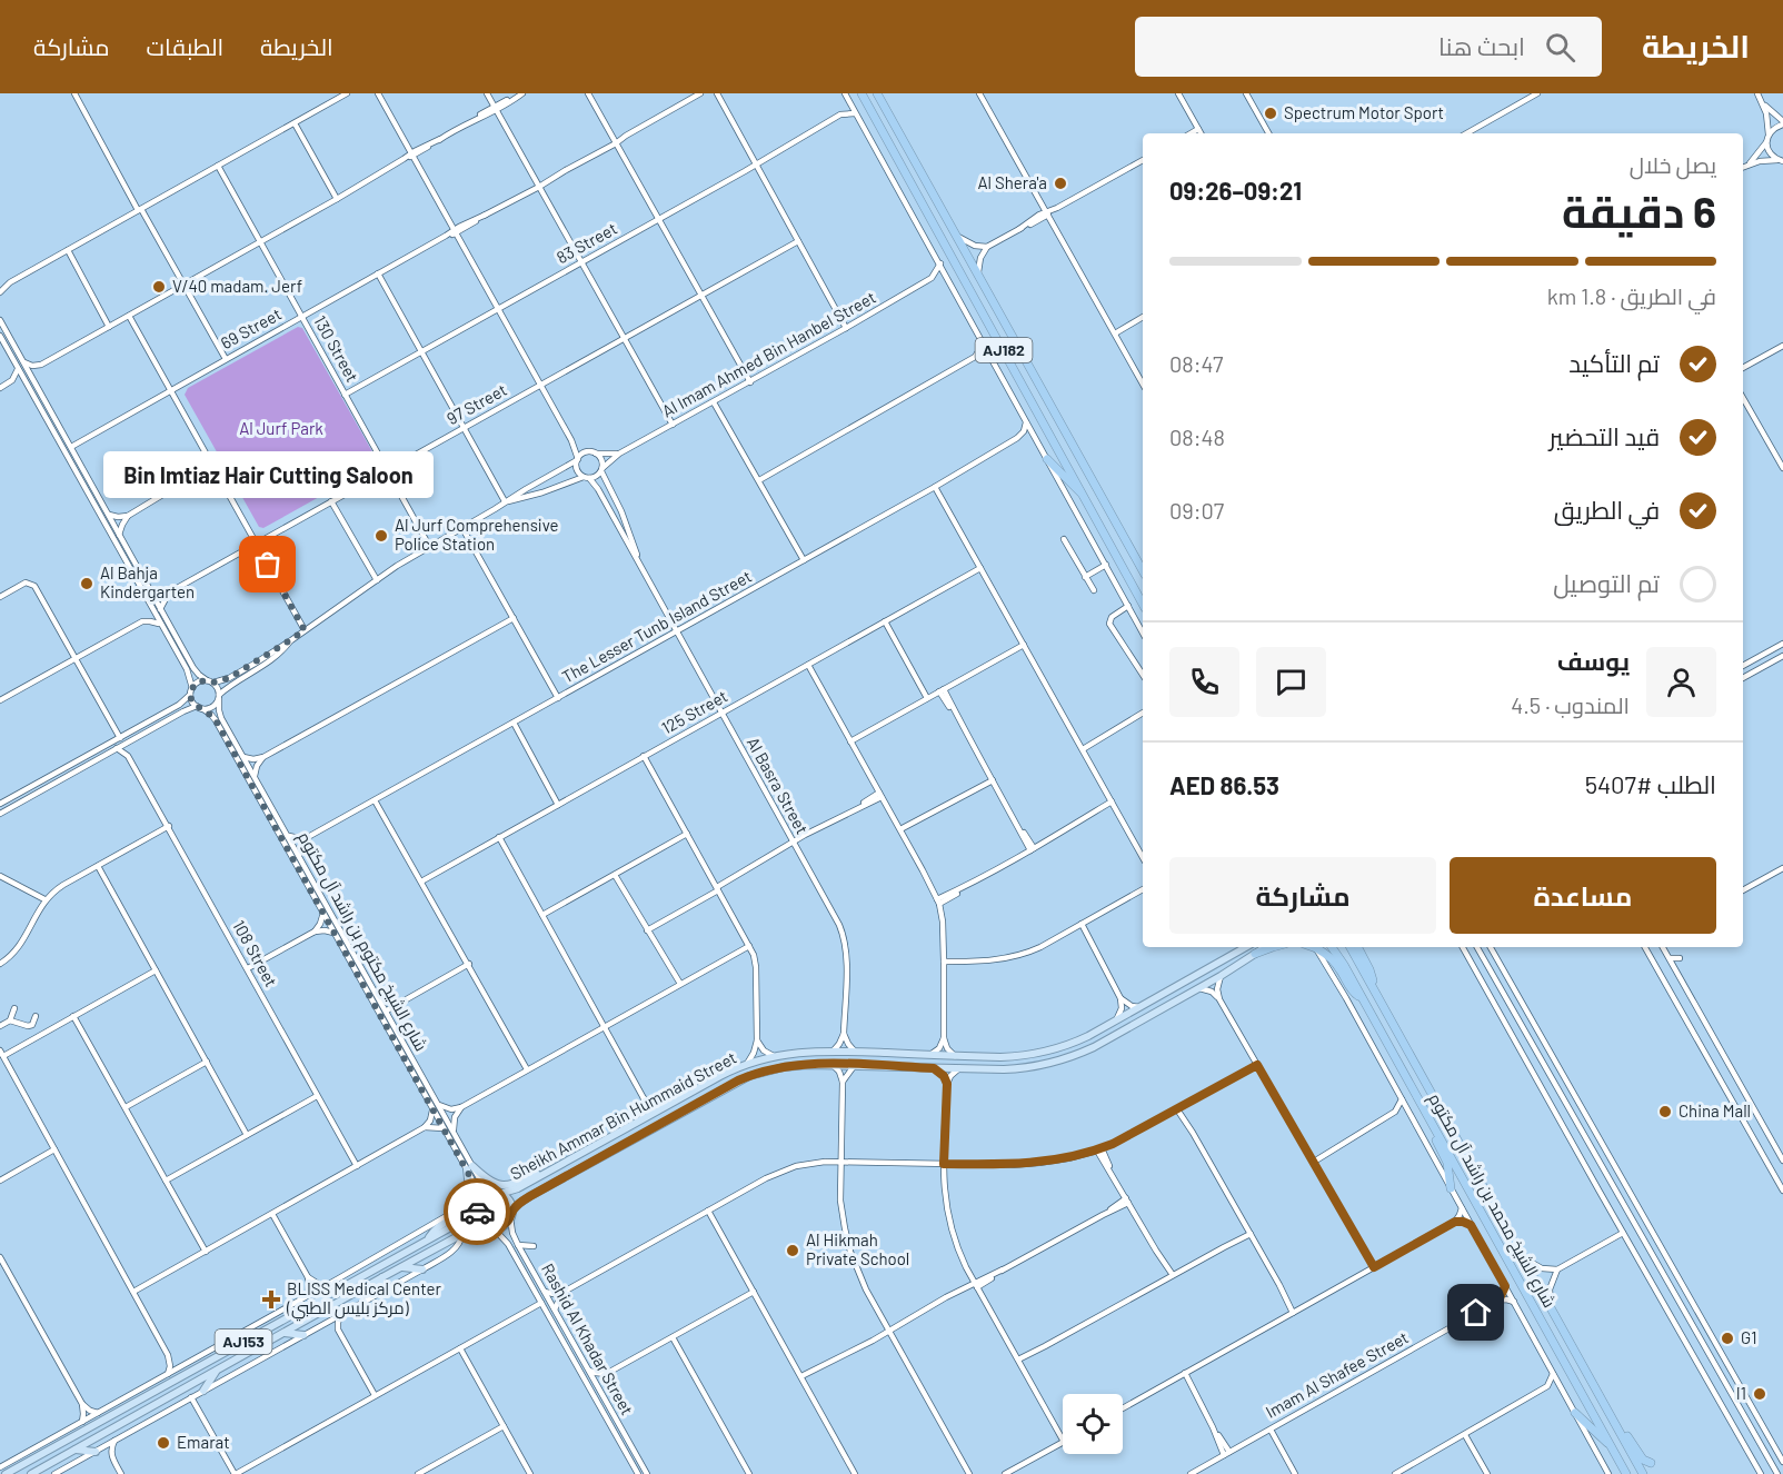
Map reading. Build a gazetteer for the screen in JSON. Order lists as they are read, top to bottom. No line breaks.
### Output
{"streets":{"highway":["AJ182","شارع الشيخ محمد بن راشد آل مكتوم"],"main road":["Sheikh Ammar Bin Hummaid Street","AJ153"],"street":["83 Street","69 Street","130 Street","Al Imam Ahmed Bin Hanbel Street","97 Street","The Lesser Tunb Island Street","125 Street","Al Basra Street","شارع الشيخ مكتوم بن راشد آل مكتوم","108 Street","Rashid Al Khadar Street","Imam Al Shafee Street"]},"crossings":[["83 Street","130 Street"],["69 Street","130 Street"],["130 Street","97 Street"],["Al Imam Ahmed Bin Hanbel Street","Al Basra Street"],["The Lesser Tunb Island Street","Al Basra Street"],["125 Street","Al Basra Street"],["شارع الشيخ مكتوم بن راشد آل مكتوم","Sheikh Ammar Bin Hummaid Street"],["شارع الشيخ مكتوم بن راشد آل مكتوم","Rashid Al Khadar Street"],["شارع الشيخ مكتوم بن راشد آل مكتوم","AJ153"],["Sheikh Ammar Bin Hummaid Street","Rashid Al Khadar Street"],["Sheikh Ammar Bin Hummaid Street","AJ153"],["Rashid Al Khadar Street","AJ153"]],"parks":["Al Jurf Park"],"places":{"other":["Spectrum Motor Sport","Al Shera'a","V/40 madam. Jerf","Al Jurf Comprehensive Police Station","Bin Imtiaz Hair Cutting Saloon","Al Bahja Kindergarten","China Mall","Al Hikmah Private School","G1","I1","Emarat"],"health":["BLISS Medical Center (مركز بليس الطبي)"]},"page":{"header":"الخريطة","search":"ابحث هنا","nav":["الخريطة","الطبقات","مشاركة"],"heading":["6 دقيقة","يصل خلال","09:21–09:26"],"panel":["يوسف","المندوب · 4.5","الطلب #5407","AED 86.53"],"bar":"في الطريق · 1.8 km","list":[["تم التأكيد","08:47"],["قيد التحضير","08:48"],["في الطريق","09:07"],"تم التوصيل"],"bubble":"Bin Imtiaz Hair Cutting Saloon","buttons":["مساعدة","مشاركة"]}}
